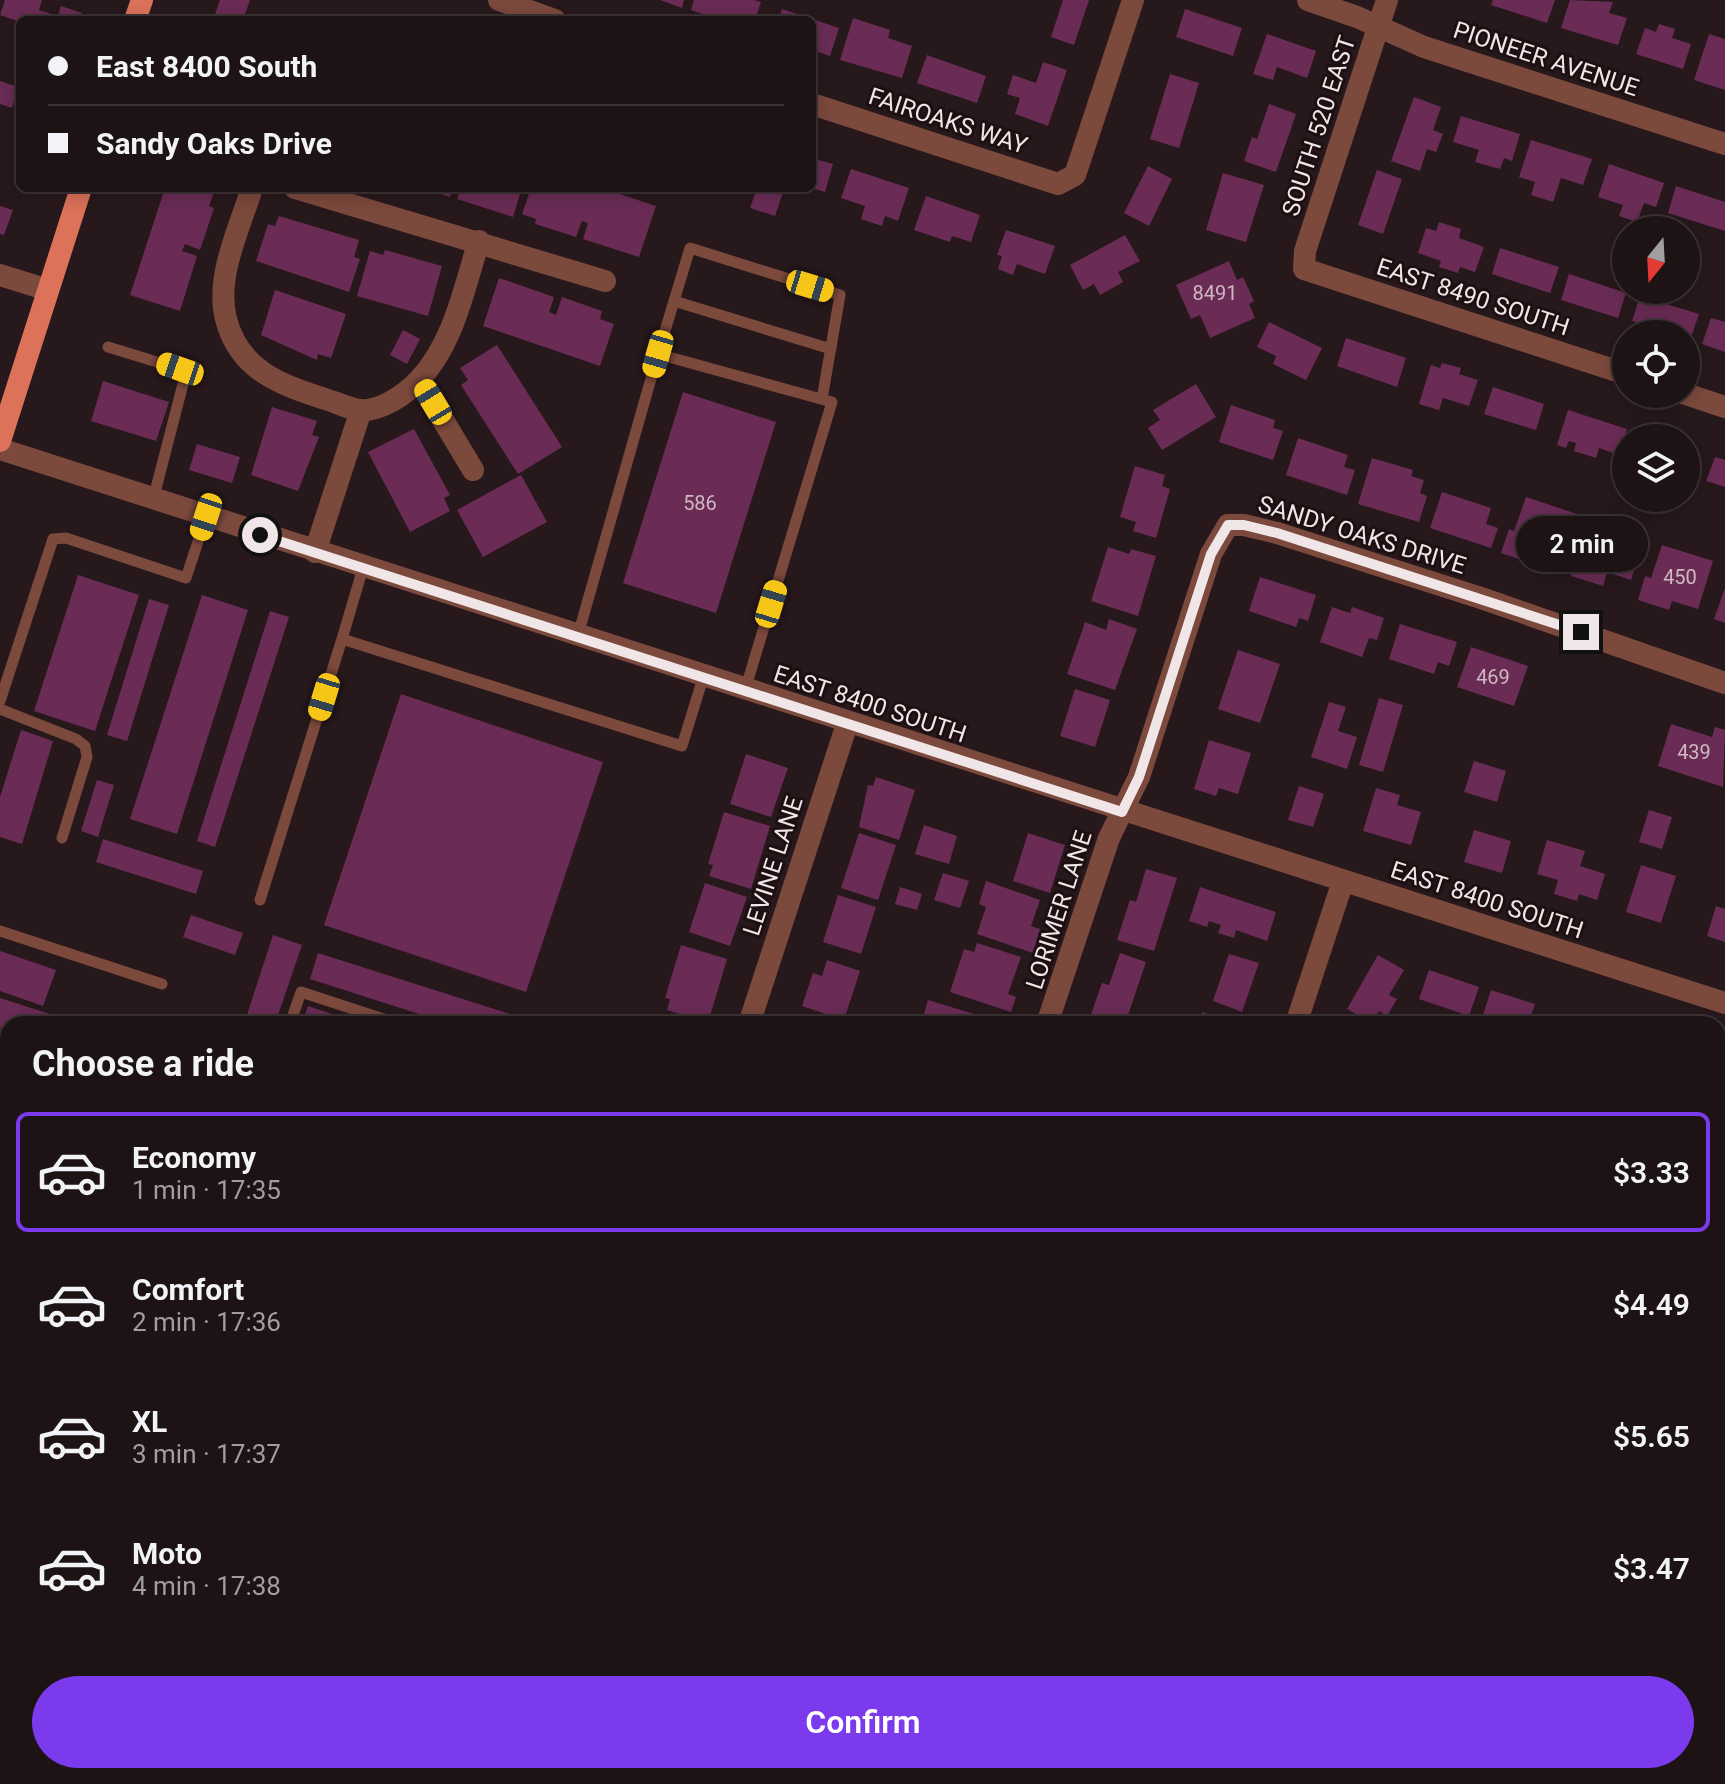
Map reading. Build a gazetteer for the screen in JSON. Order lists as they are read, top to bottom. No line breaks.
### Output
{"streets":{"street":["PIONEER AVENUE","FAIROAKS WAY","SOUTH 520 EAST","EAST 8490 SOUTH","SANDY OAKS DRIVE","EAST 8400 SOUTH","LEVINE LANE","LORIMER LANE"]},"crossings":[["PIONEER AVENUE","SOUTH 520 EAST"],["SOUTH 520 EAST","EAST 8490 SOUTH"],["SANDY OAKS DRIVE","EAST 8400 SOUTH"],["SANDY OAKS DRIVE","LORIMER LANE"],["EAST 8400 SOUTH","LEVINE LANE"],["EAST 8400 SOUTH","LORIMER LANE"]],"house_numbers":["8491","586","450","469","439"],"north":"bottom","page":{"banner":["East 8400 South","Sandy Oaks Drive"],"bubble":"2 min","heading":"Choose a ride","list":[{"name":"Economy","note":"1 min · 17:35","value":"$3.33"},{"name":"Comfort","note":"2 min · 17:36","value":"$4.49"},{"name":"XL","note":"3 min · 17:37","value":"$5.65"},{"name":"Moto","note":"4 min · 17:38","value":"$3.47"}],"buttons":"Confirm"}}
